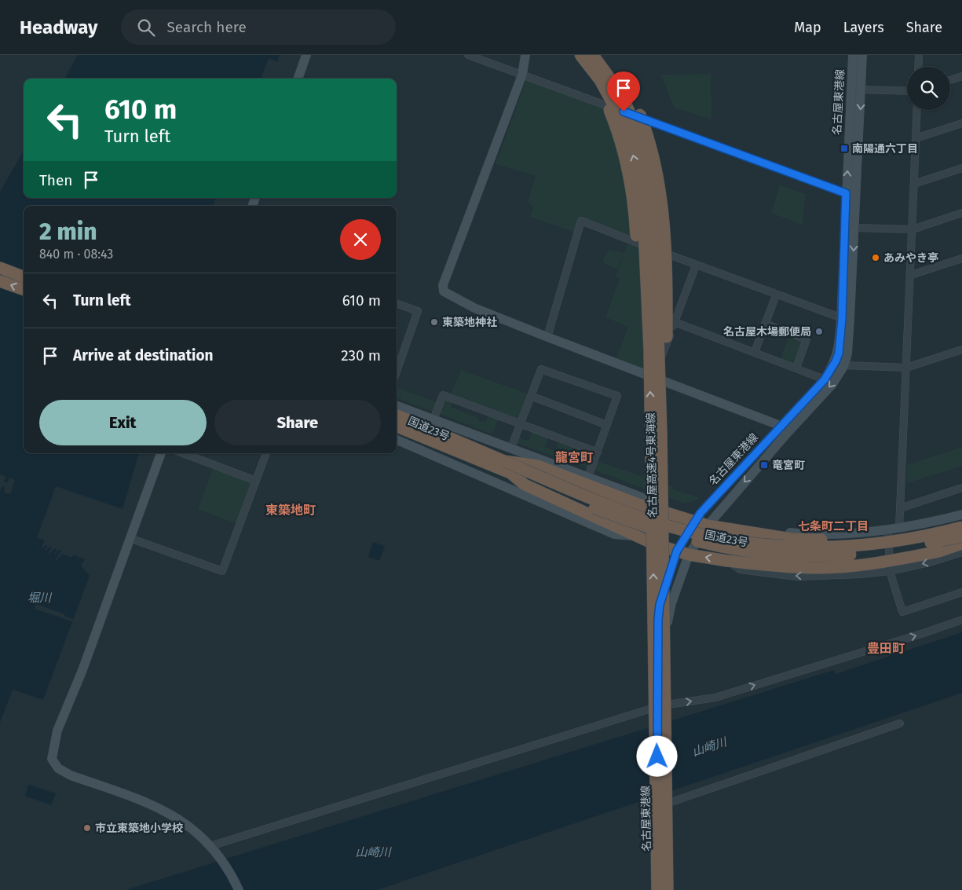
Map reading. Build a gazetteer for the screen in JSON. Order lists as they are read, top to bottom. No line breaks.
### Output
{"streets":{"highway":["国道23号","名古屋高速4号東海線"],"street":["名古屋東港線"]},"crossings":[["名古屋東港線","名古屋高速4号東海線"]],"districts":["龍宮町","東築地町","七条町二丁目","豊田町"],"water":["堀川","山崎川"],"places":{"transit":["南陽通六丁目","竜宮町"],"other":["あみやき亭","東築地神社","名古屋木場郵便局","市立東築地小学校"]},"page":{"header":"Headway","search":"Search here","nav":["Map","Layers","Share"],"turn":["610 m","Turn left"],"then":"Then","heading":["2 min","840 m · 08:43"],"list":[{"name":"Turn left","value":"610 m"},{"name":"Arrive at destination","value":"230 m"}],"buttons":["Exit","Share"]}}
